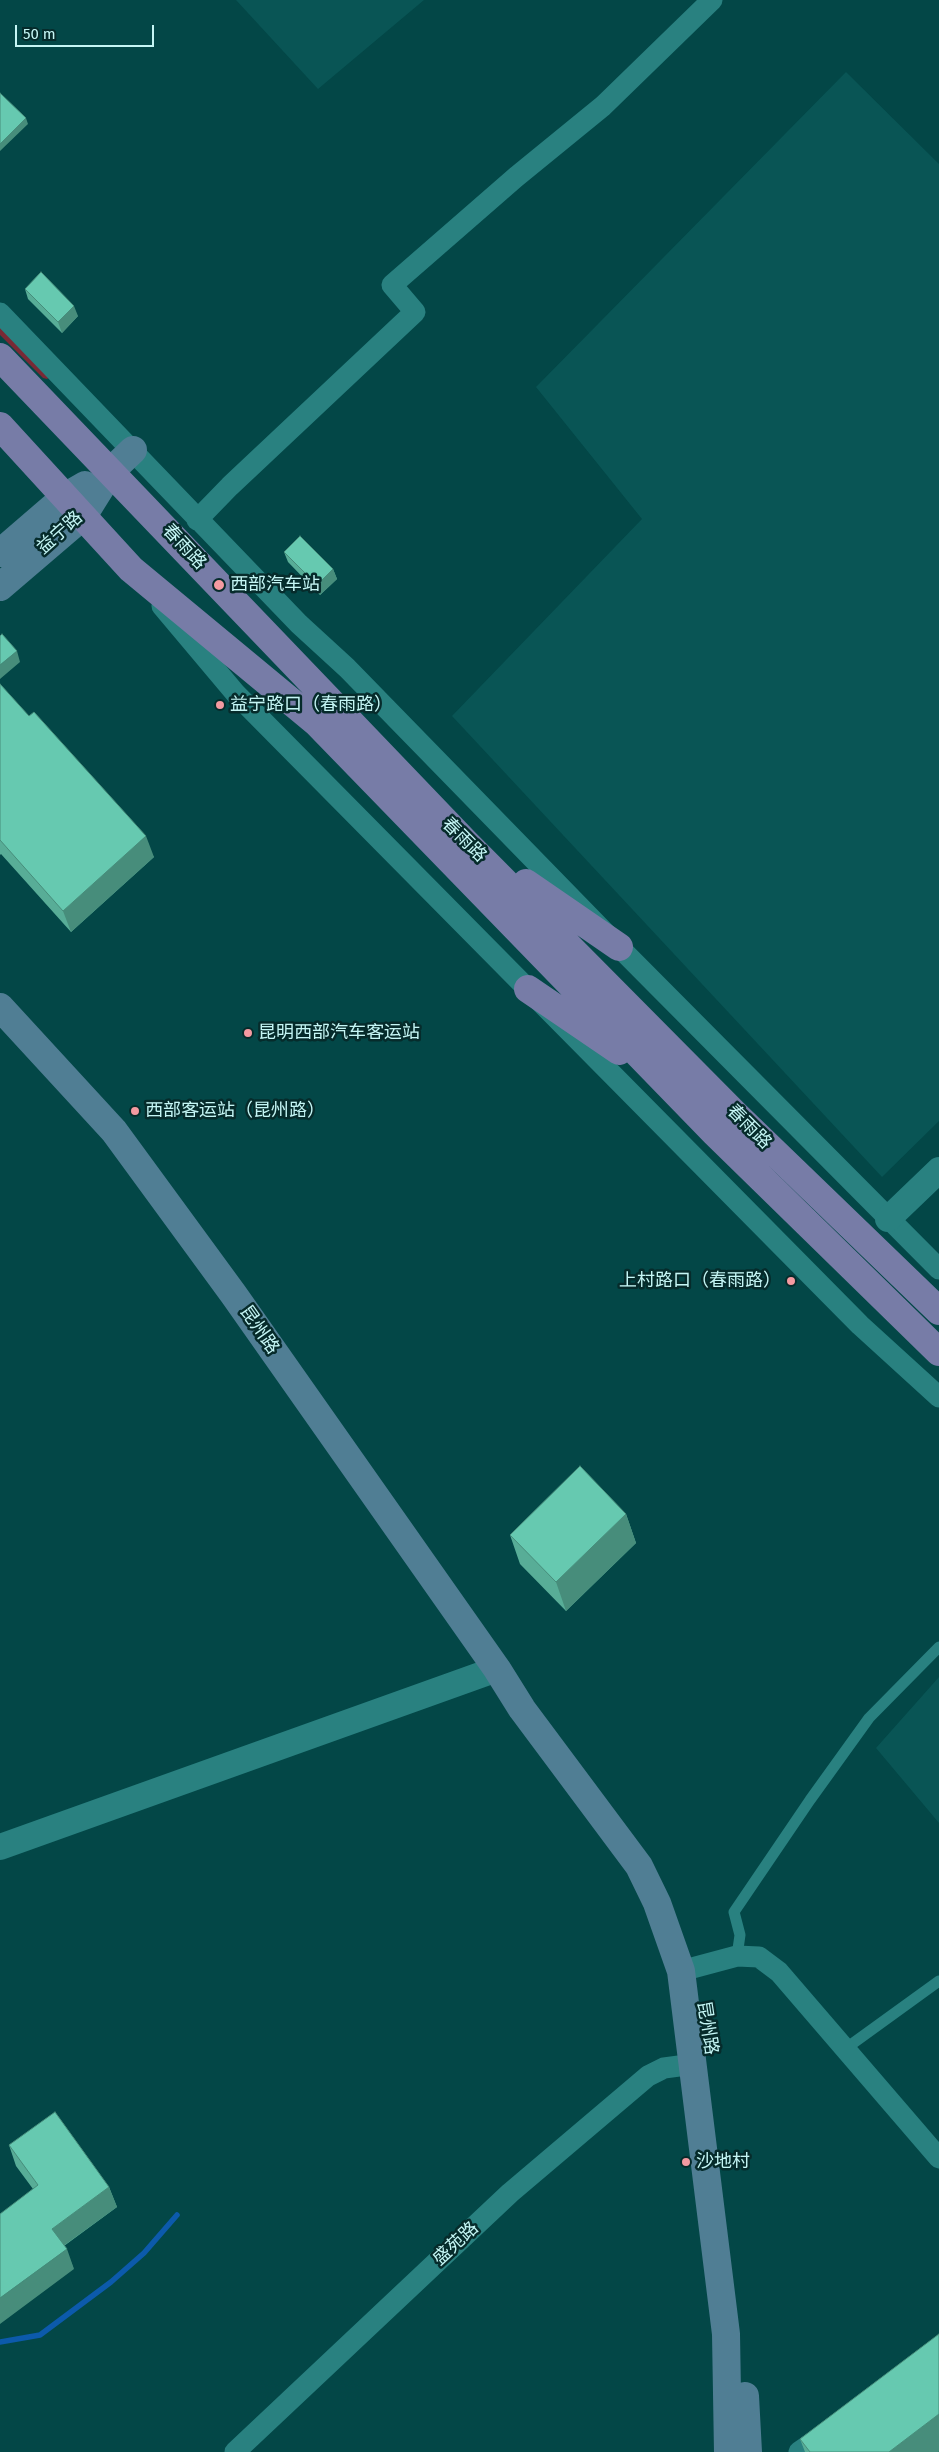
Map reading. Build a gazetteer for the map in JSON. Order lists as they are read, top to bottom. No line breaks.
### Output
{"streets":{"main road":["益宁路","春雨路","昆州路"],"street":["盛苑路"]},"crossings":[["益宁路","春雨路"],["昆州路","盛苑路"]],"places":["西部汽车站","益宁路口（春雨路）","昆明西部汽车客运站","西部客运站（昆州路）","上村路口（春雨路）","沙地村"],"scale_bar":"50 m"}
